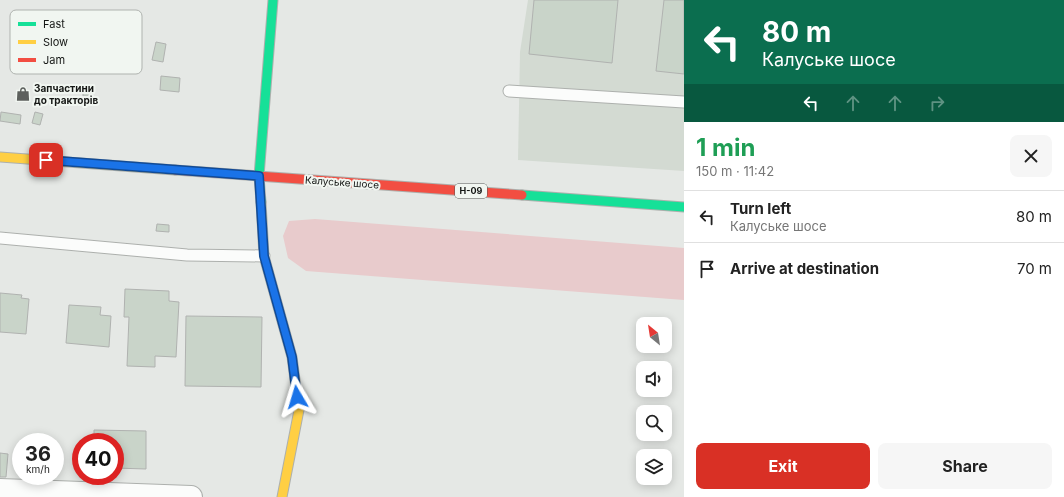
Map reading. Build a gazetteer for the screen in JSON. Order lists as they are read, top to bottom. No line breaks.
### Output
{"streets":{"main road":["Калуське шосе","Н-09"]},"places":{"shop":["Запчастини до тракторів"]},"legend":["Fast","Slow","Jam"],"north":"top left","page":{"turn":["80 m","Калуське шосе"],"heading":["1 min","150 m · 11:42"],"list":[{"name":"Turn left","note":"Калуське шосе","value":"80 m"},{"name":"Arrive at destination","value":"70 m"}],"speed":"36 km/h","limit":"40","buttons":["Exit","Share"]}}
